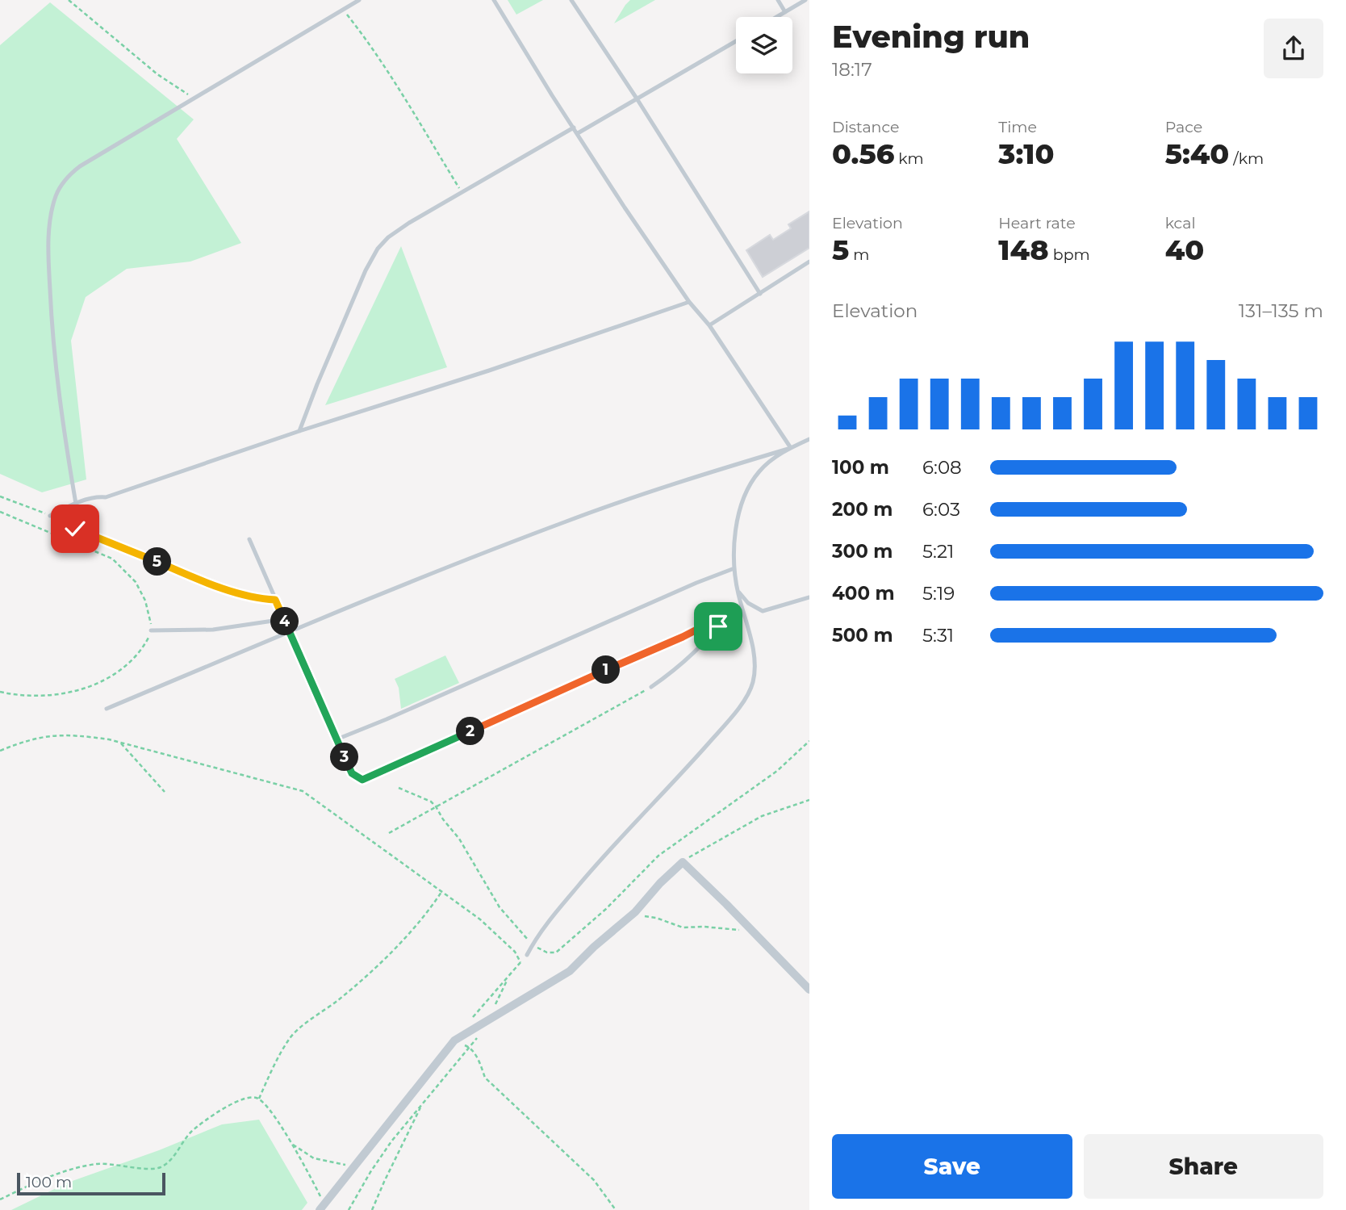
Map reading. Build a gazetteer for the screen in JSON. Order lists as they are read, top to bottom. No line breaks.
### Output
{"scale_bar":"100 m","page":{"heading":["Evening run","18:17"],"stats":[["Distance","0.56 km"],["Time","3:10"],["Pace","5:40 /km"],["Elevation","5 m"],["Heart rate","148 bpm"],["kcal","40"]],"chart":["Elevation","131–135 m"],"list":[{"name":"100 m","note":"6:08"},{"name":"200 m","note":"6:03"},{"name":"300 m","note":"5:21"},{"name":"400 m","note":"5:19"},{"name":"500 m","note":"5:31"}],"pins":["5","4","1","2","3"],"buttons":["Save","Share"],"scale":"100 m"}}
